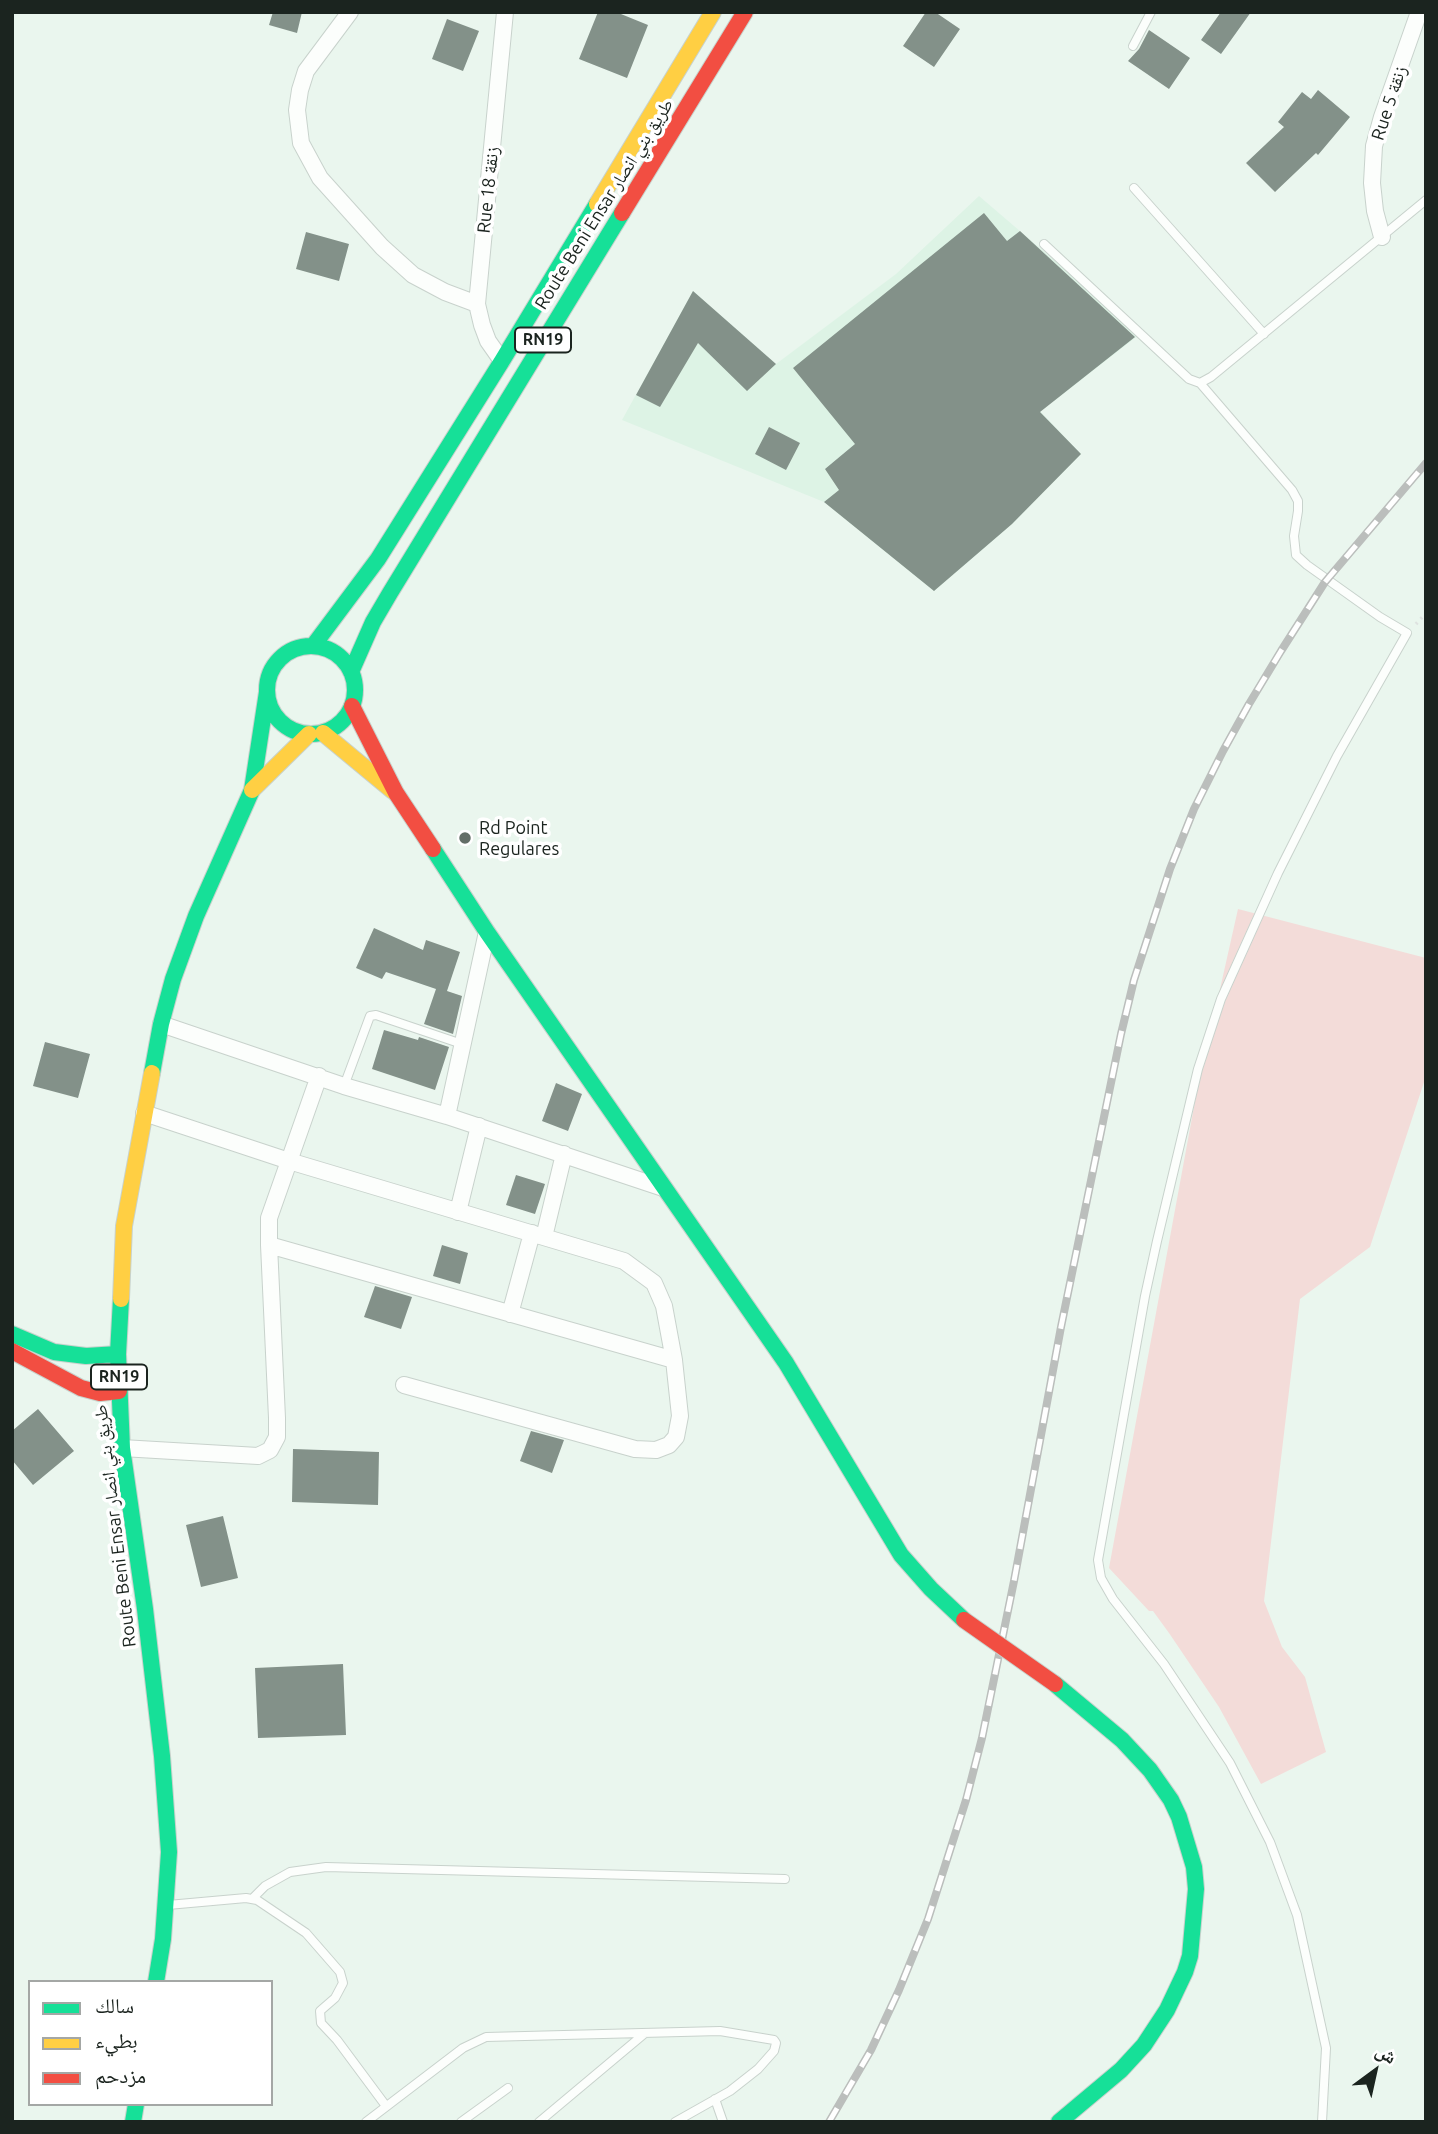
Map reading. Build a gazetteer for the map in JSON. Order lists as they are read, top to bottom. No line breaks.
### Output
{"streets":{"main road":["Route Beni Ensar طريق بني انصار","RN19"],"street":["Rue 5 زنقة","Rue 18 زنقة"]},"crossings":[["Rue 18 زنقة","Route Beni Ensar طريق بني انصار"],["Route Beni Ensar طريق بني انصار","RN19"]],"places":["Rd Point Regulares"],"legend":["سالك","بطيء","مزدحم"],"north":"top right"}
